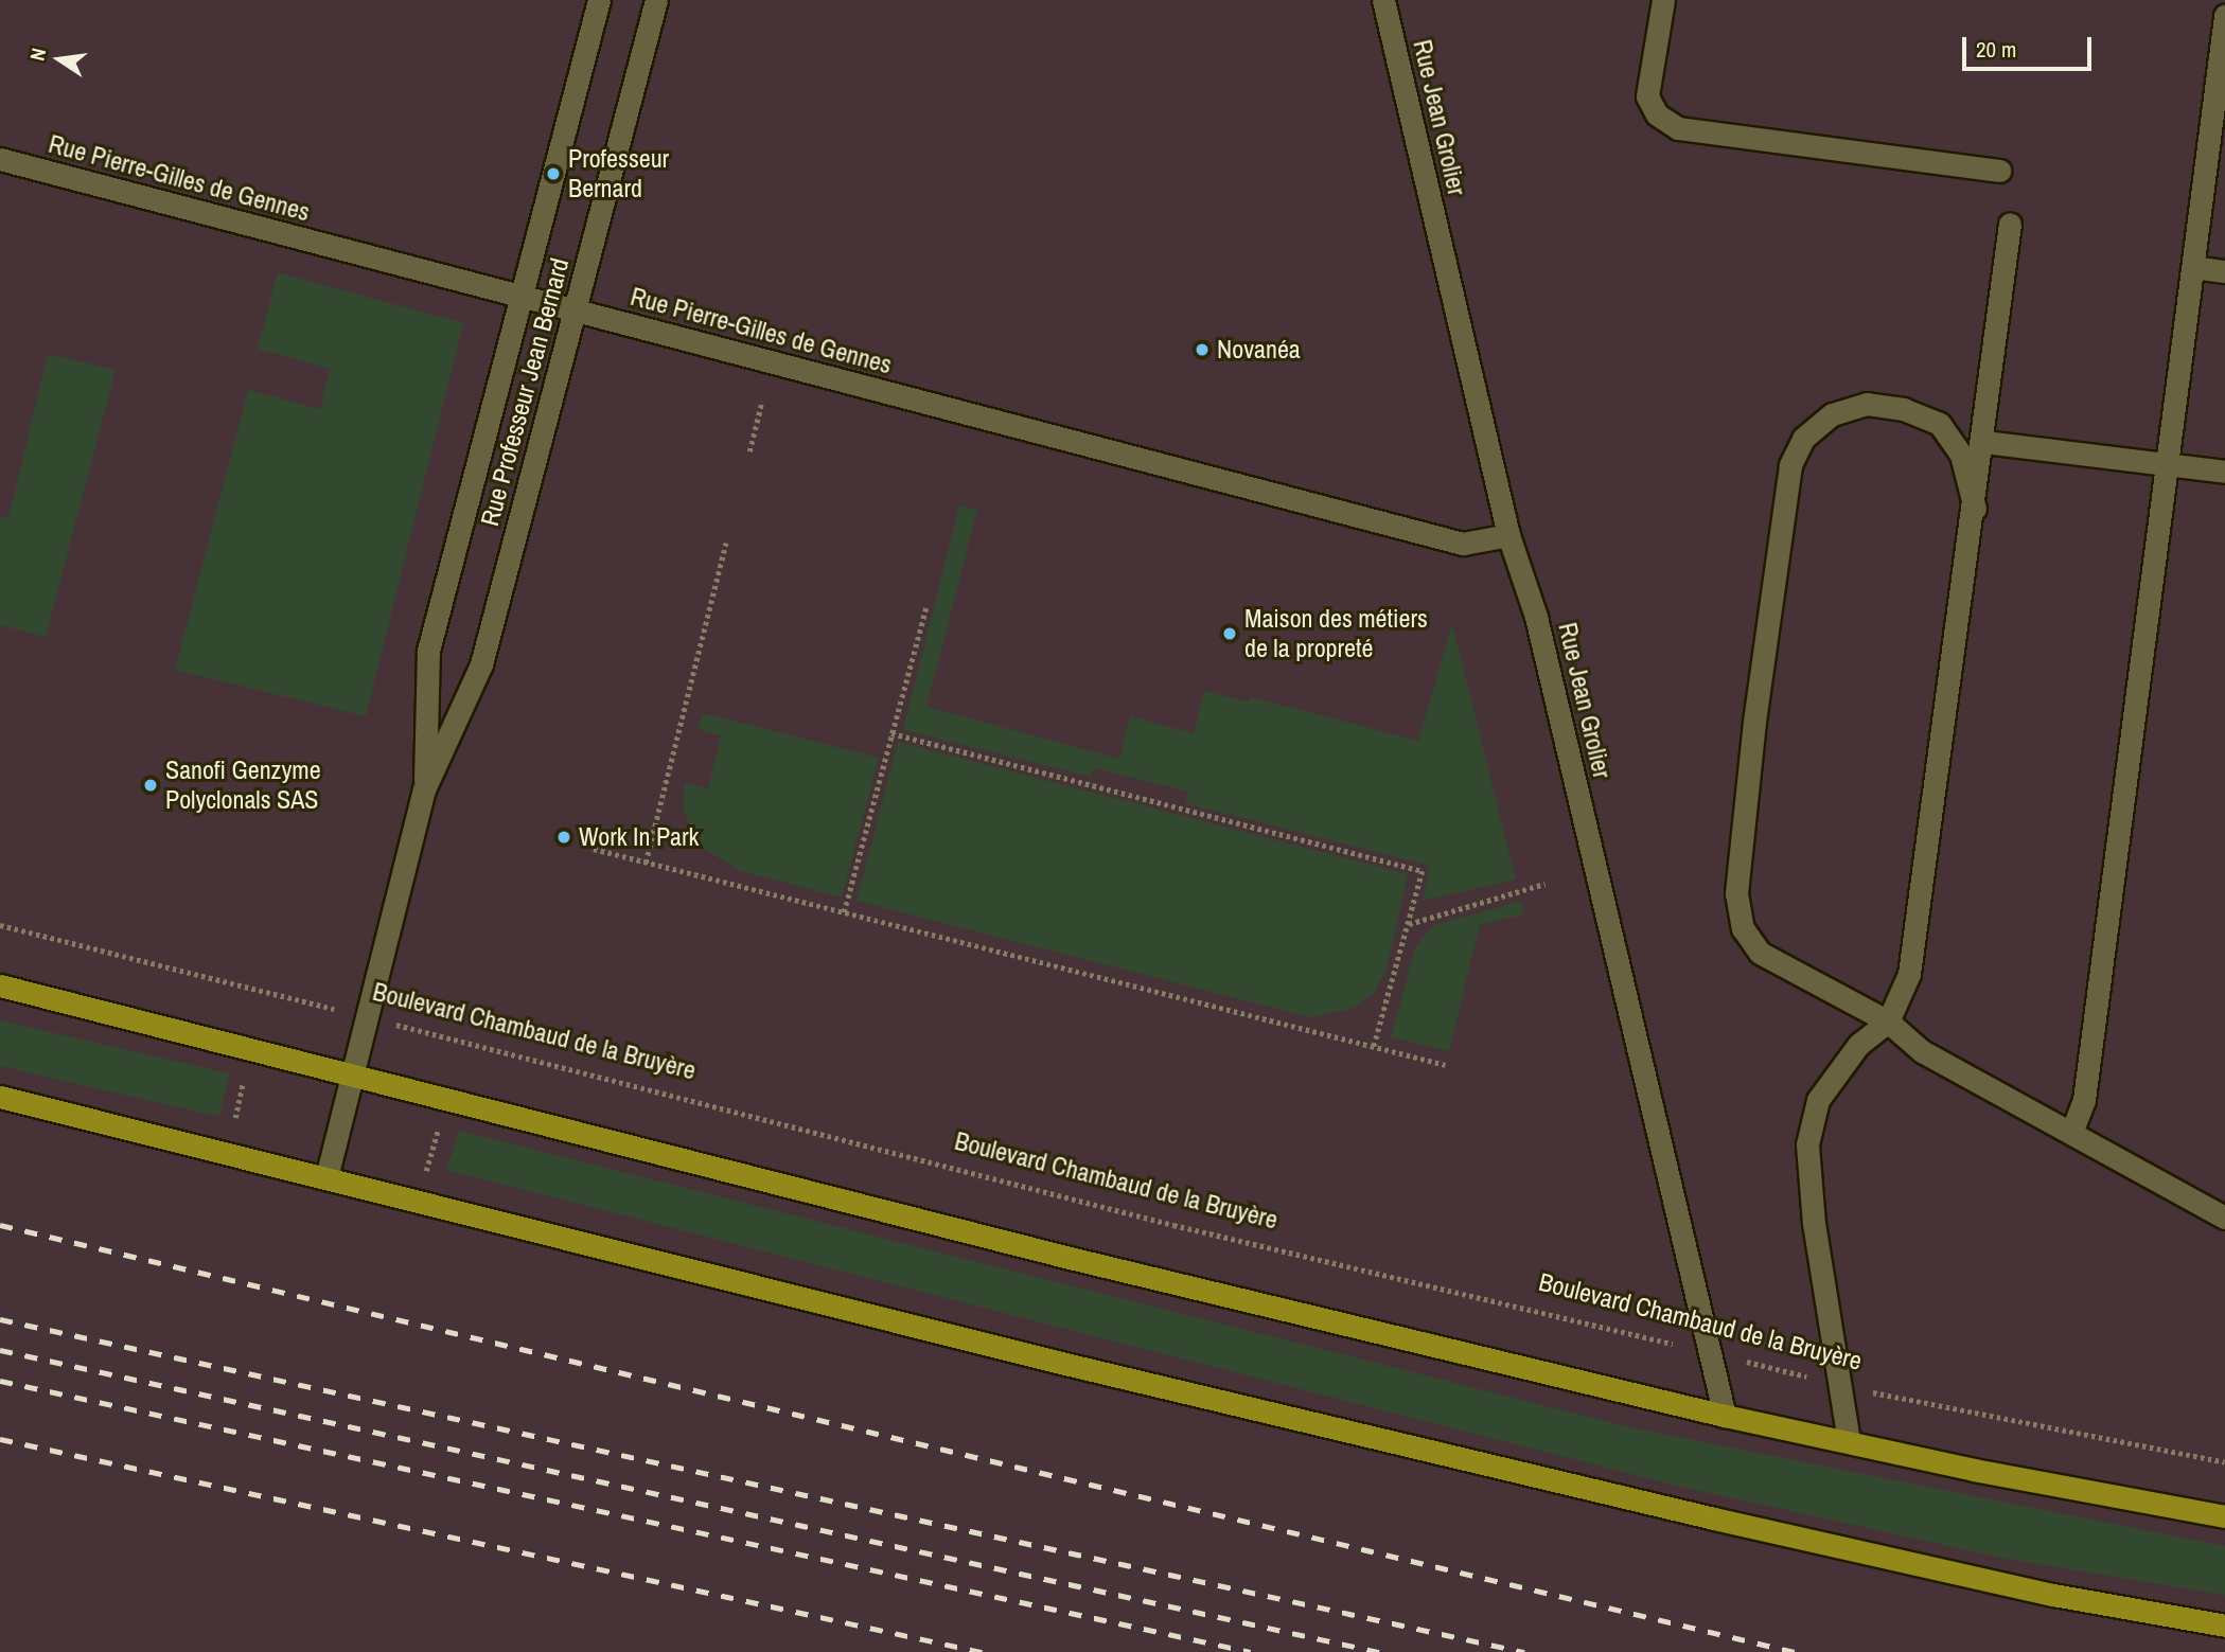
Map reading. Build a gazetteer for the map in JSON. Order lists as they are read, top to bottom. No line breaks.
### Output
{"streets":{"street":["Rue Jean Grolier","Rue Pierre-Gilles de Gennes","Rue Professeur Jean Bernard"],"path":["Boulevard Chambaud de la Bruyère"]},"crossings":[["Rue Jean Grolier","Rue Pierre-Gilles de Gennes"],["Rue Jean Grolier","Boulevard Chambaud de la Bruyère"],["Rue Pierre-Gilles de Gennes","Rue Professeur Jean Bernard"],["Rue Professeur Jean Bernard","Boulevard Chambaud de la Bruyère"]],"places":["Professeur Bernard","Novanéa","Maison des métiers de la propreté","Sanofi Genzyme Polyclonals SAS","Work In Park"],"scale_bar":"20 m","north":"left"}
